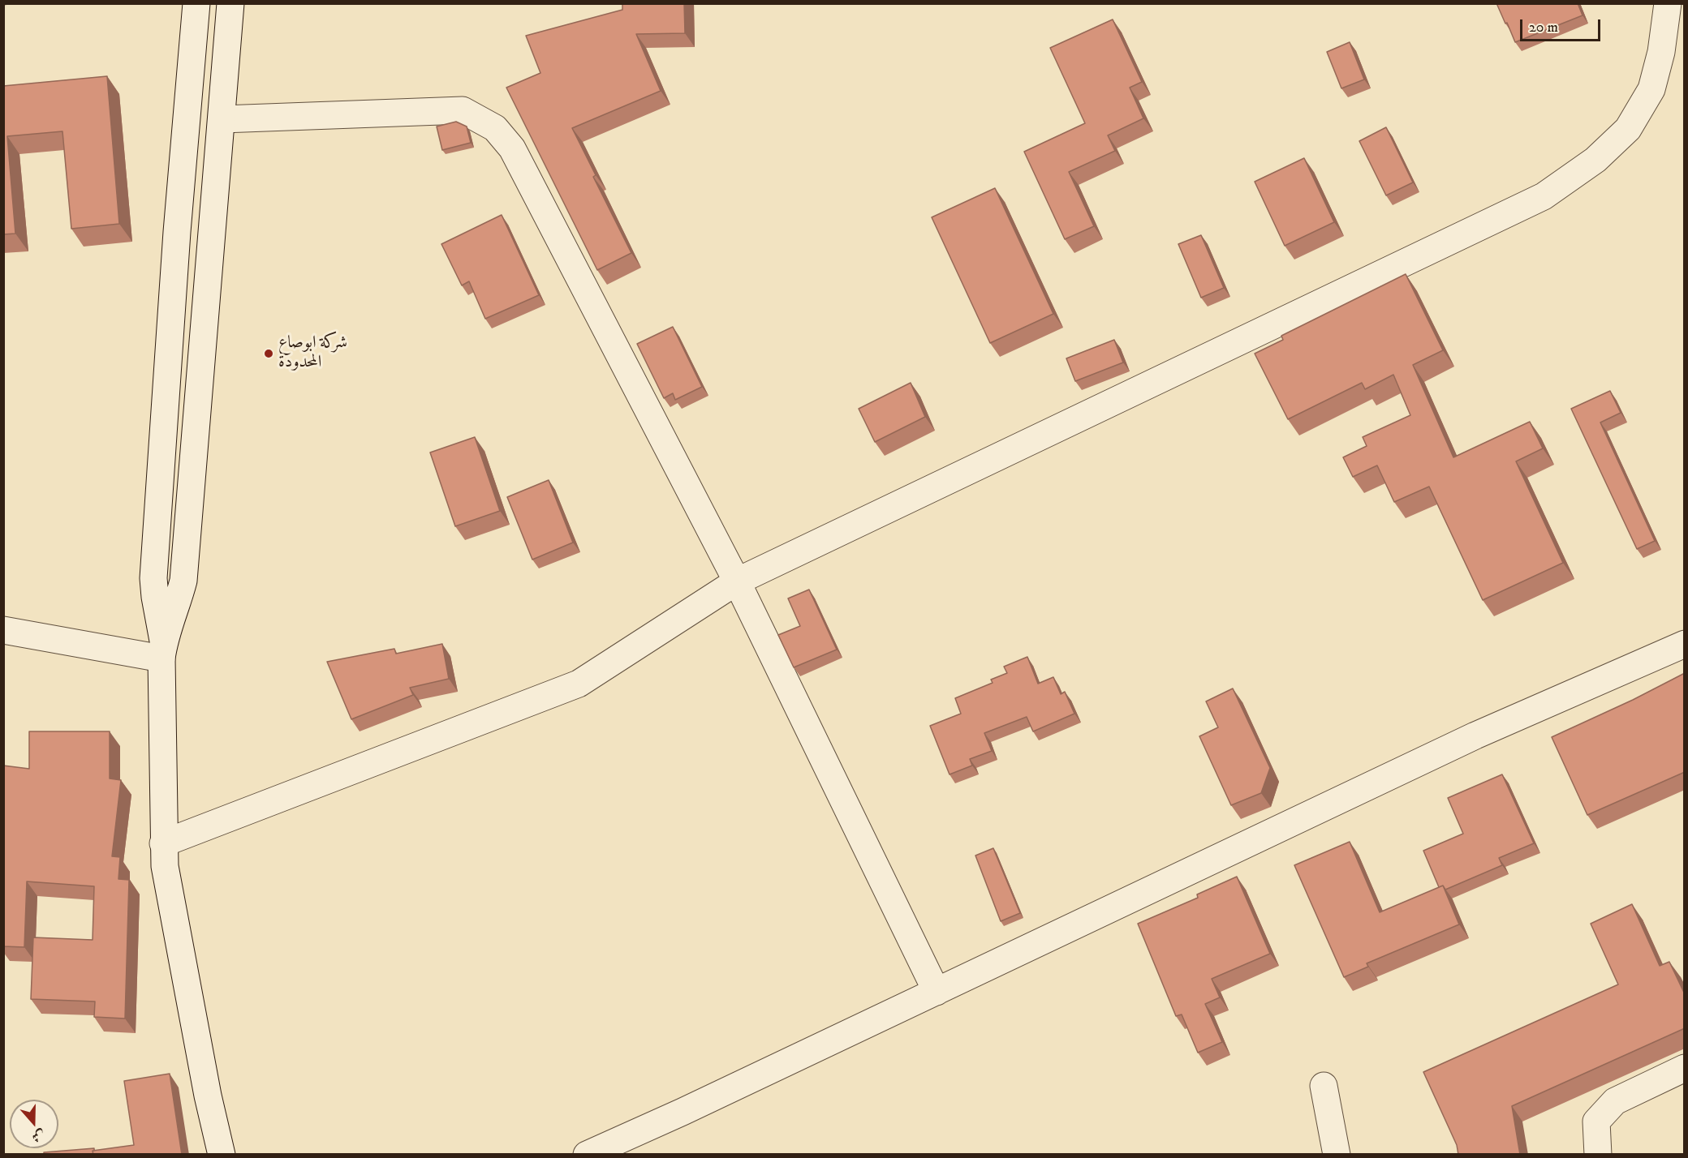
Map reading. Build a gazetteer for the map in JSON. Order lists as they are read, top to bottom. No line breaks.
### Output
{"places":["شركة ابوصاع المحدودة"],"scale_bar":"20 m","north":"bottom"}
